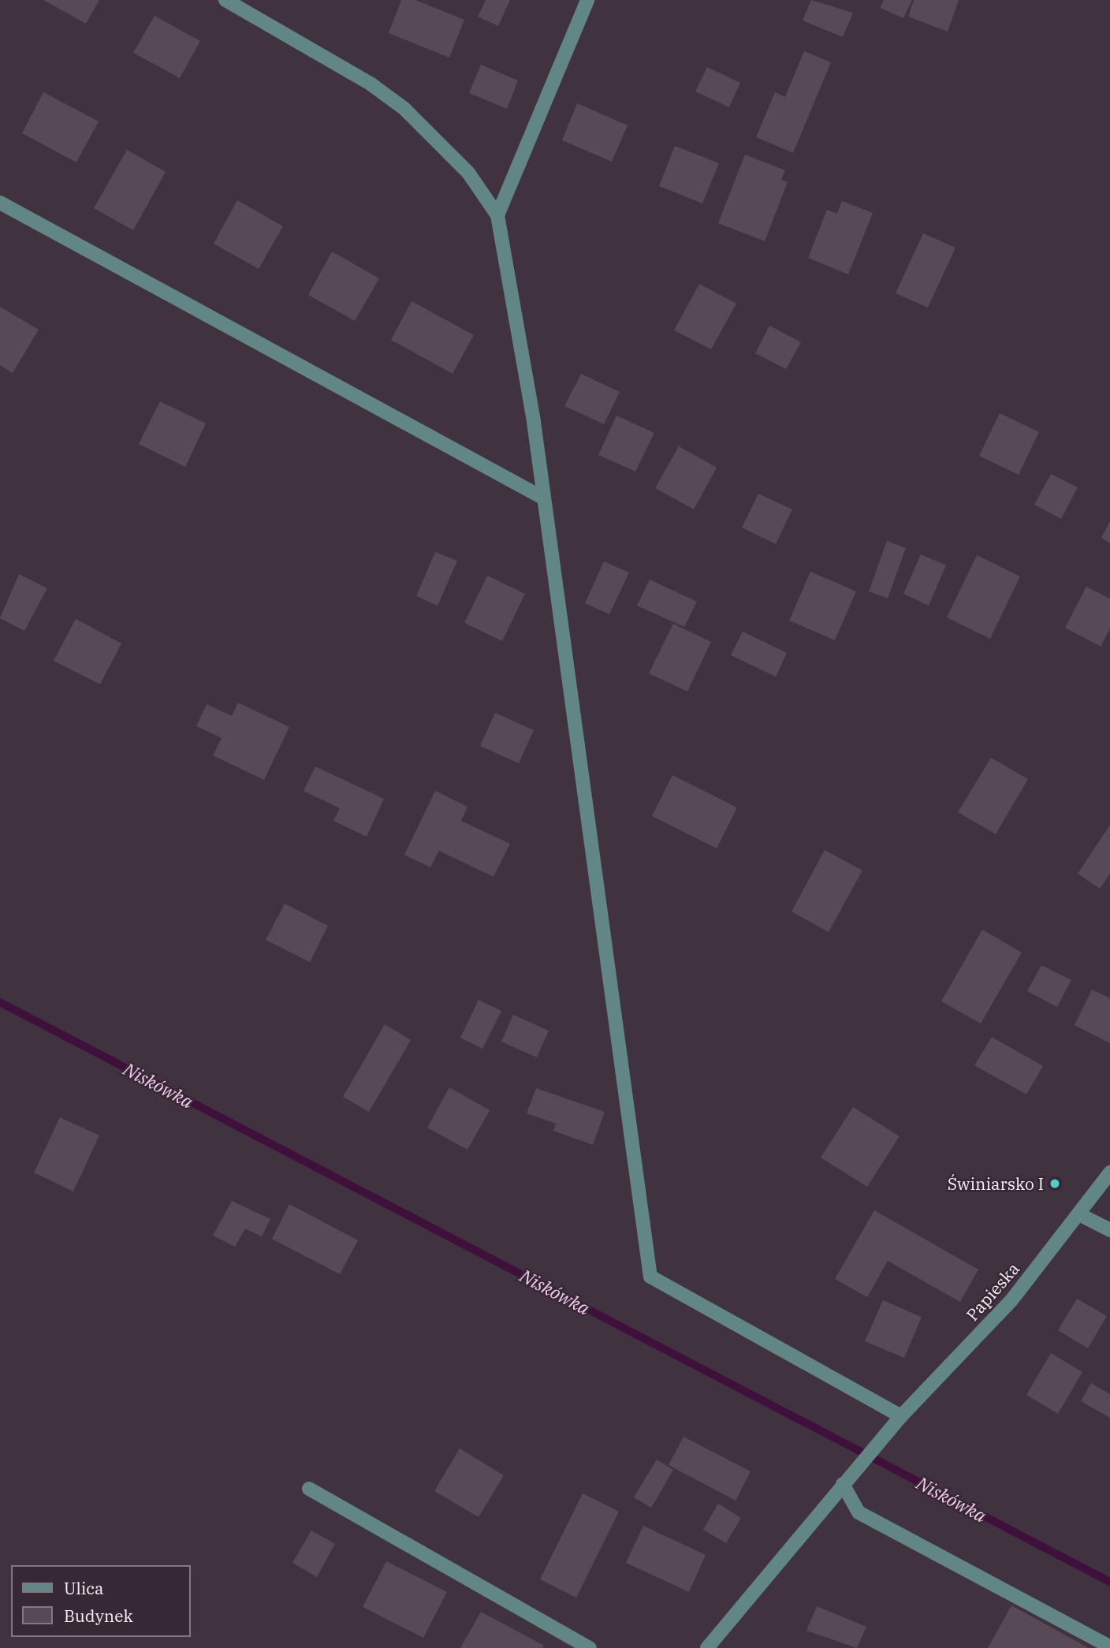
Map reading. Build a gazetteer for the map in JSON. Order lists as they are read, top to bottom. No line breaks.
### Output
{"streets":{"street":["Papieska"]},"water":["Niskówka"],"places":["Świniarsko I"],"legend":["Ulica","Budynek"]}
